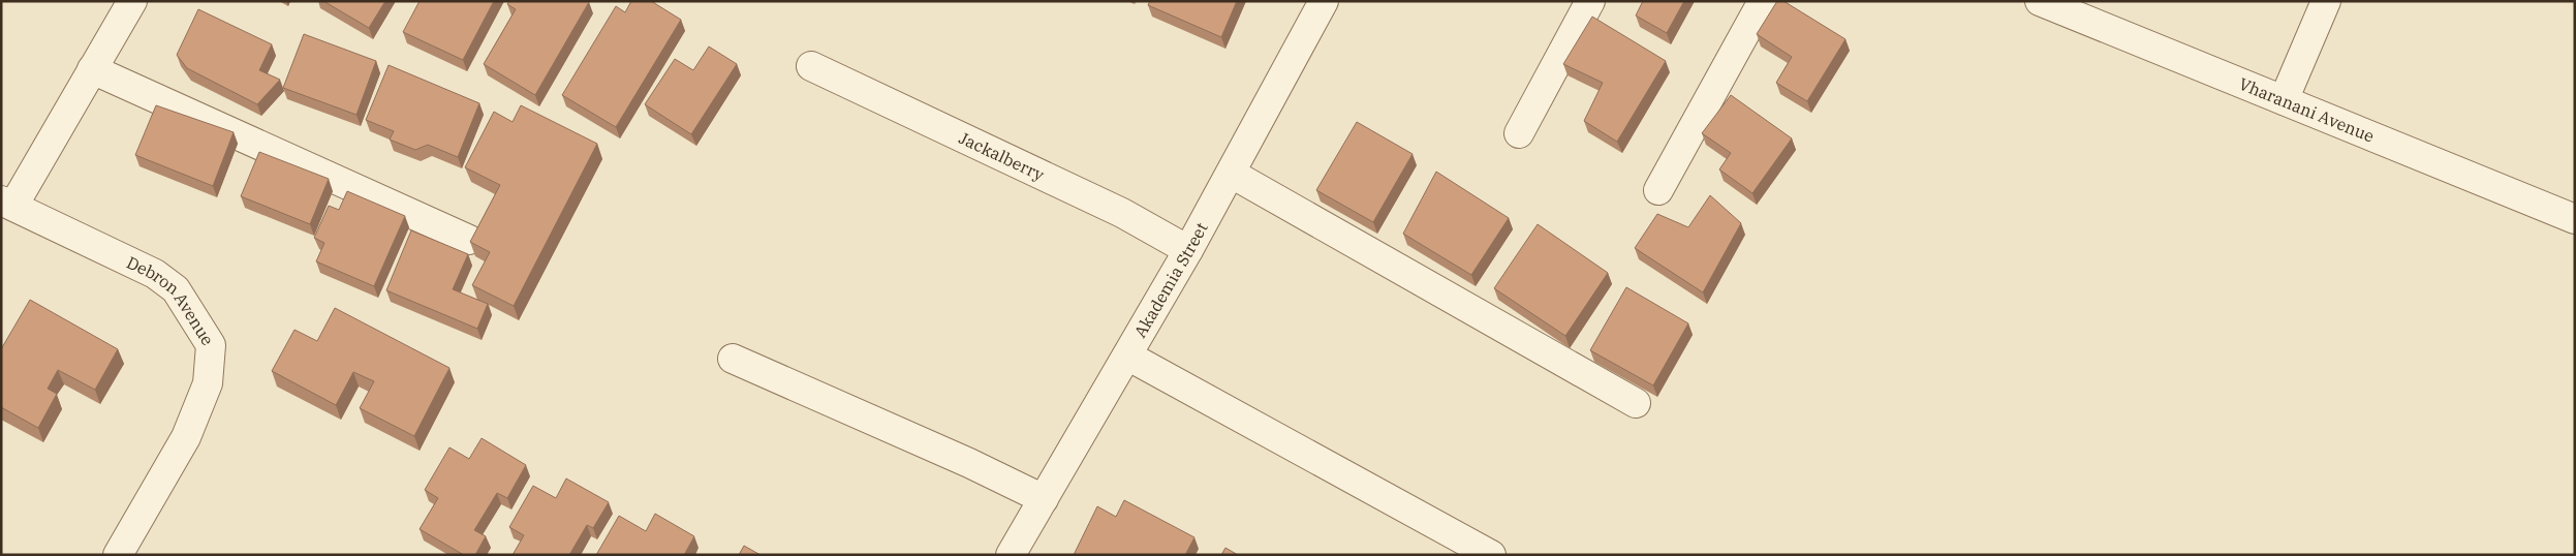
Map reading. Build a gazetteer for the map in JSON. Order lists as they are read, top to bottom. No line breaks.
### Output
{"streets":{"street":["Vharanani Avenue","Jackalberry","Akademia Street","Debron Avenue"]},"crossings":[["Jackalberry","Akademia Street"]]}
